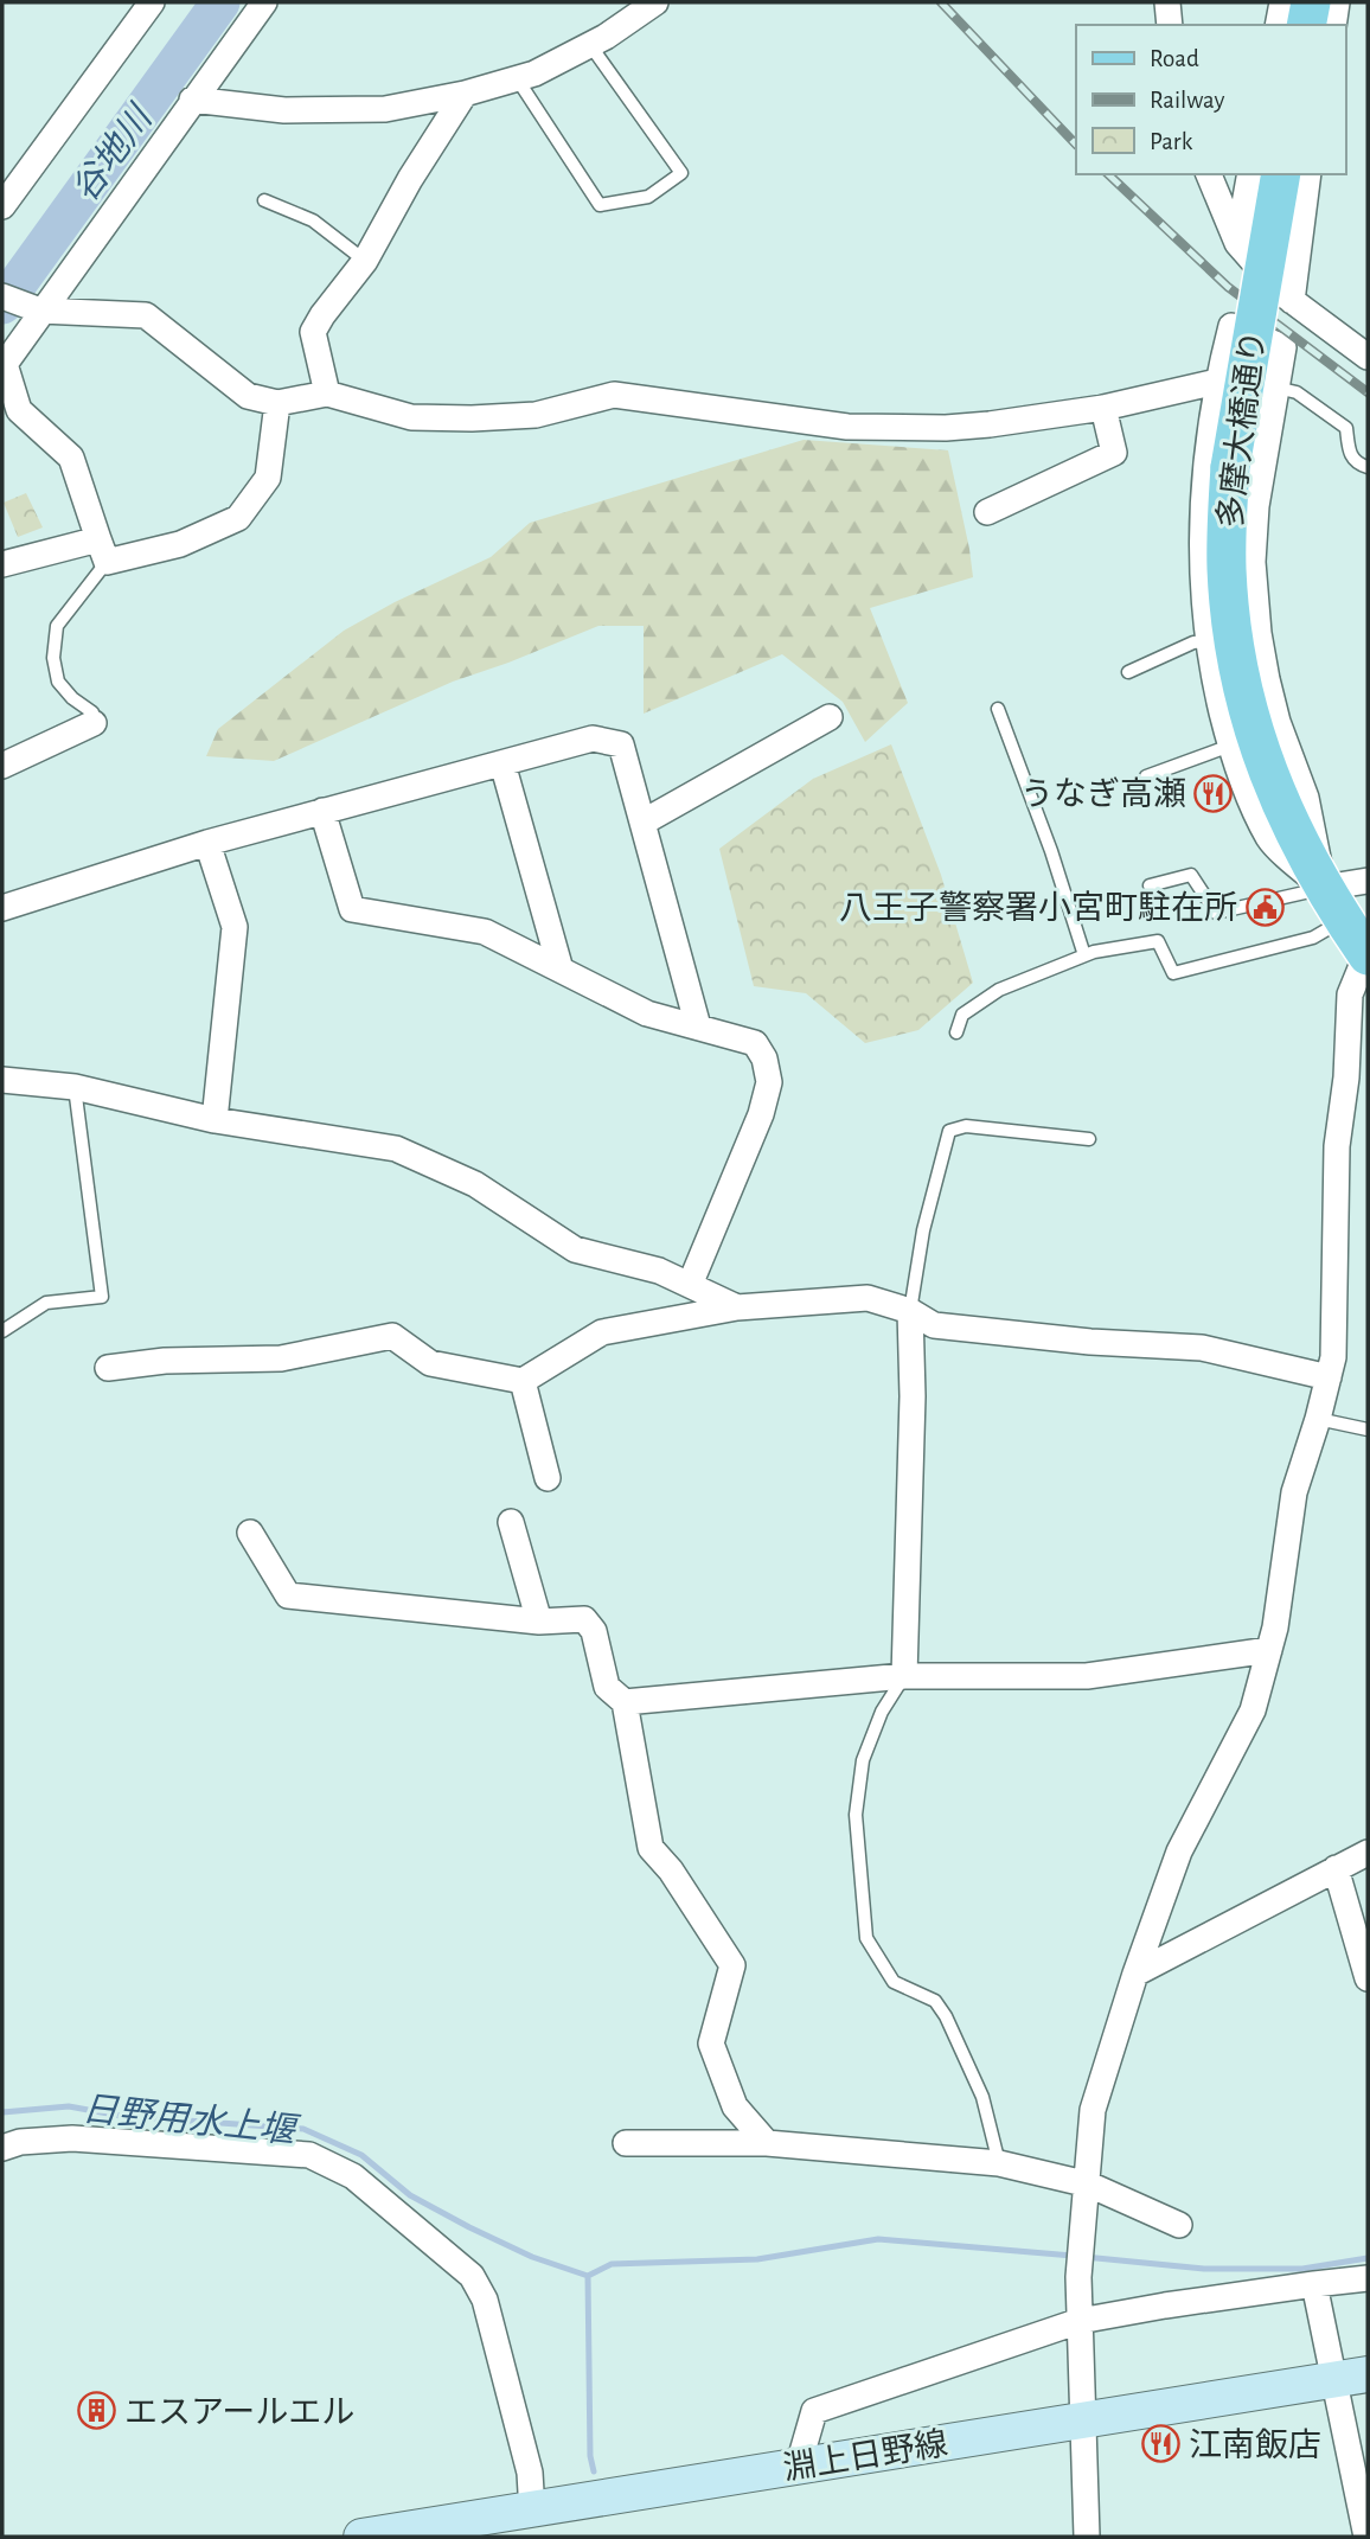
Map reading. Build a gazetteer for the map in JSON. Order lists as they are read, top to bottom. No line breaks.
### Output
{"streets":{"main road":["多摩大橋通り","淵上日野線"]},"water":["谷地川","日野用水上堰"],"places":{"restaurant":["うなぎ高瀬","江南飯店"],"public building":["八王子警察署小宮町駐在所"],"building":["エスアールエル"]},"legend":["Road","Railway","Park"]}
